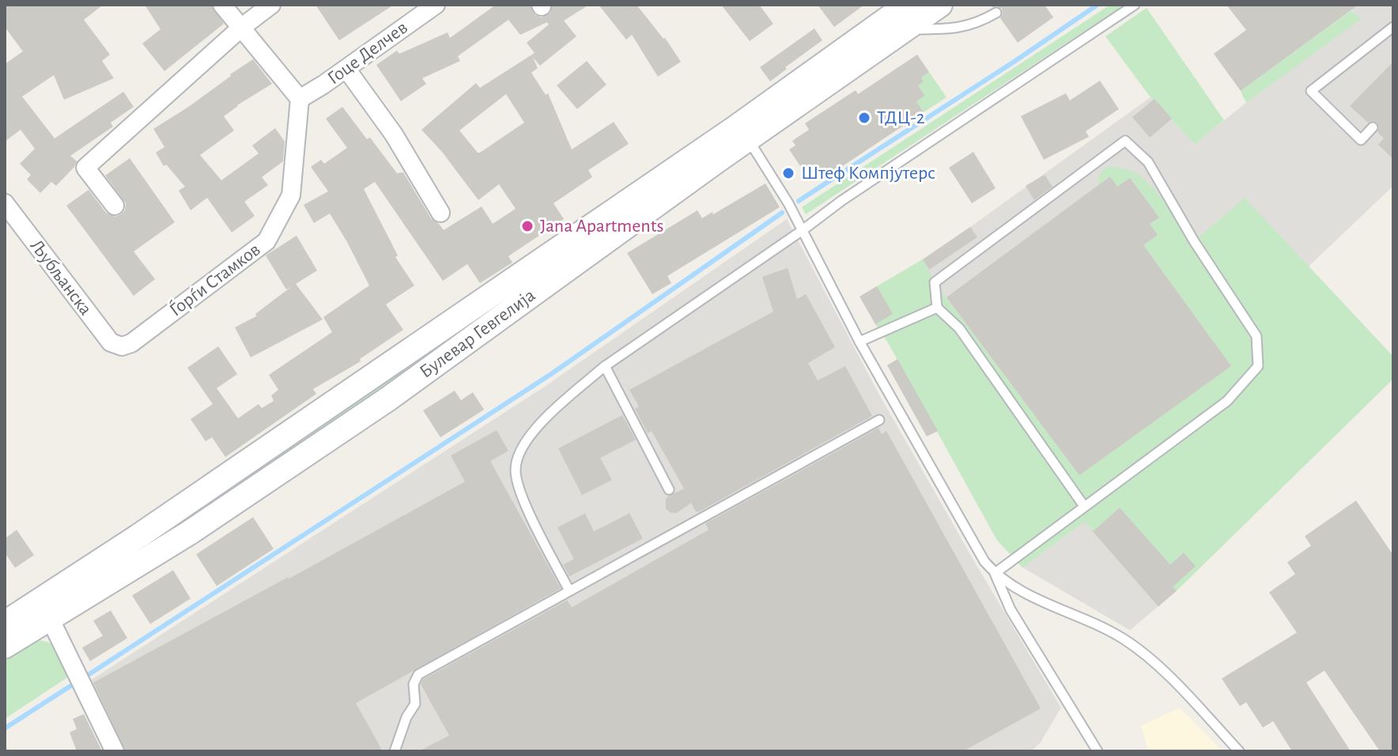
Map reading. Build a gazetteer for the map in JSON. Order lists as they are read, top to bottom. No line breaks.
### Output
{"streets":{"main road":["Булевар Гевгелија"],"street":["Гоце Делчев","Љубљанска","Ѓорѓи Стамков"]},"crossings":[["Гоце Делчев","Ѓорѓи Стамков"],["Љубљанска","Ѓорѓи Стамков"]],"places":["ТДЦ-2","Штеф Компјутерс","Jana Apartments"]}
